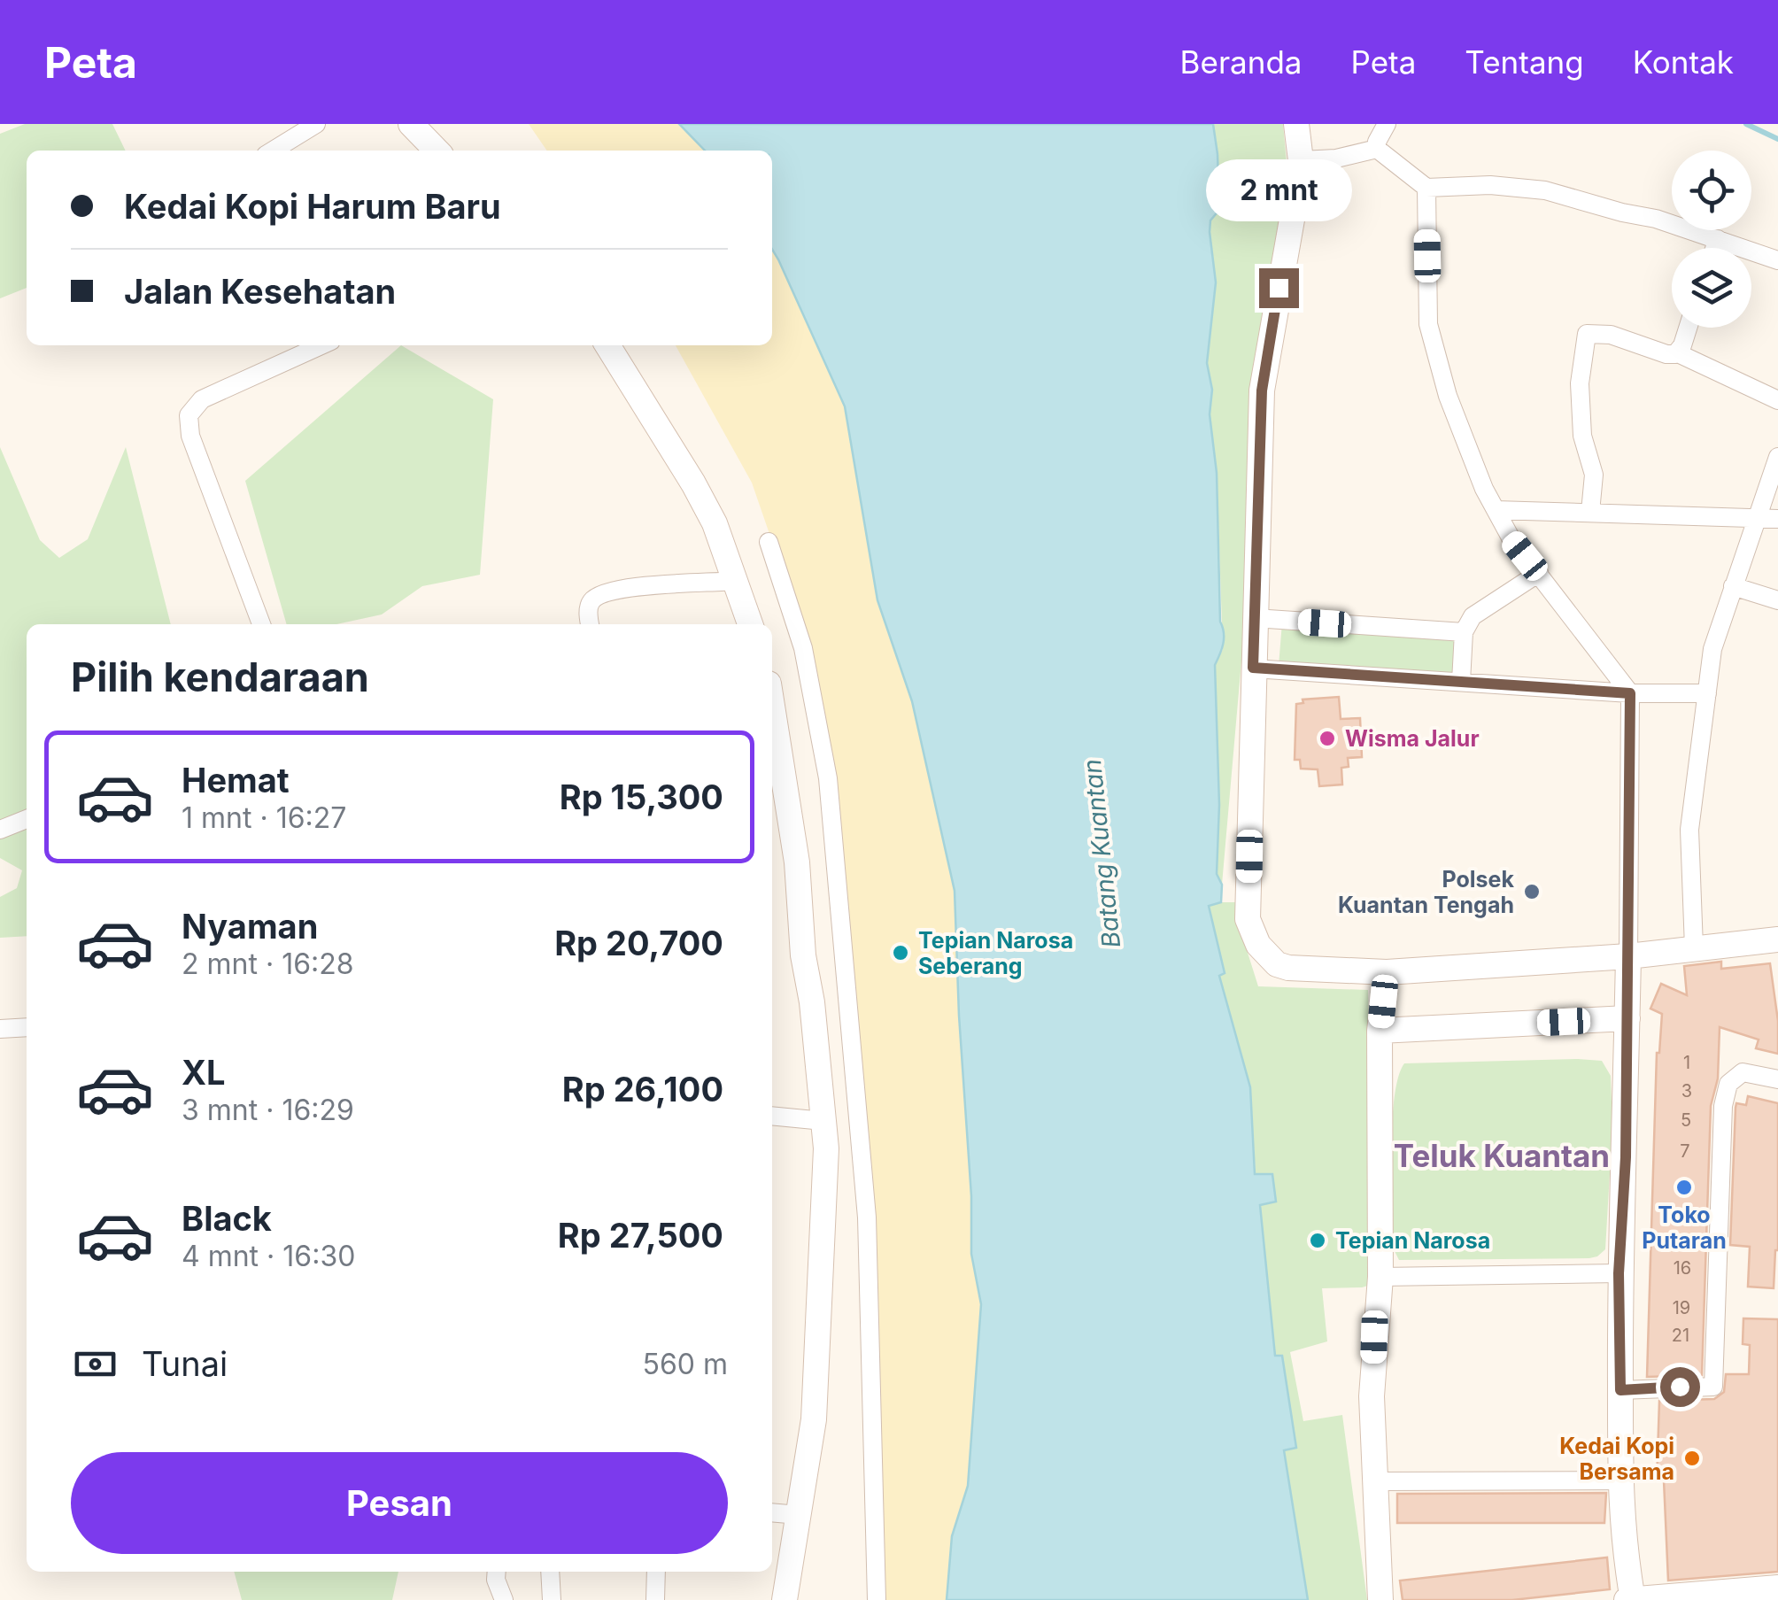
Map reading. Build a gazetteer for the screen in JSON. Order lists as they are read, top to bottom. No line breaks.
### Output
{"districts":["Teluk Kuantan"],"water":["Batang Kuantan"],"places":["Wisma Jalur","Polsek Kuantan Tengah","Tepian Narosa Seberang","Toko Putaran","Tepian Narosa","Kedai Kopi Bersama"],"house_numbers":["1","3","5","7","16","19","21"],"page":{"header":"Peta","nav":["Beranda","Peta","Tentang","Kontak"],"banner":["Kedai Kopi Harum Baru","Jalan Kesehatan"],"bubble":"2 mnt","heading":"Pilih kendaraan","list":[{"name":"Hemat","note":"1 mnt · 16:27","value":"Rp 15,300"},{"name":"Nyaman","note":"2 mnt · 16:28","value":"Rp 20,700"},{"name":"XL","note":"3 mnt · 16:29","value":"Rp 26,100"},{"name":"Black","note":"4 mnt · 16:30","value":"Rp 27,500"}],"pay":["Tunai","560 m"],"buttons":"Pesan"}}
